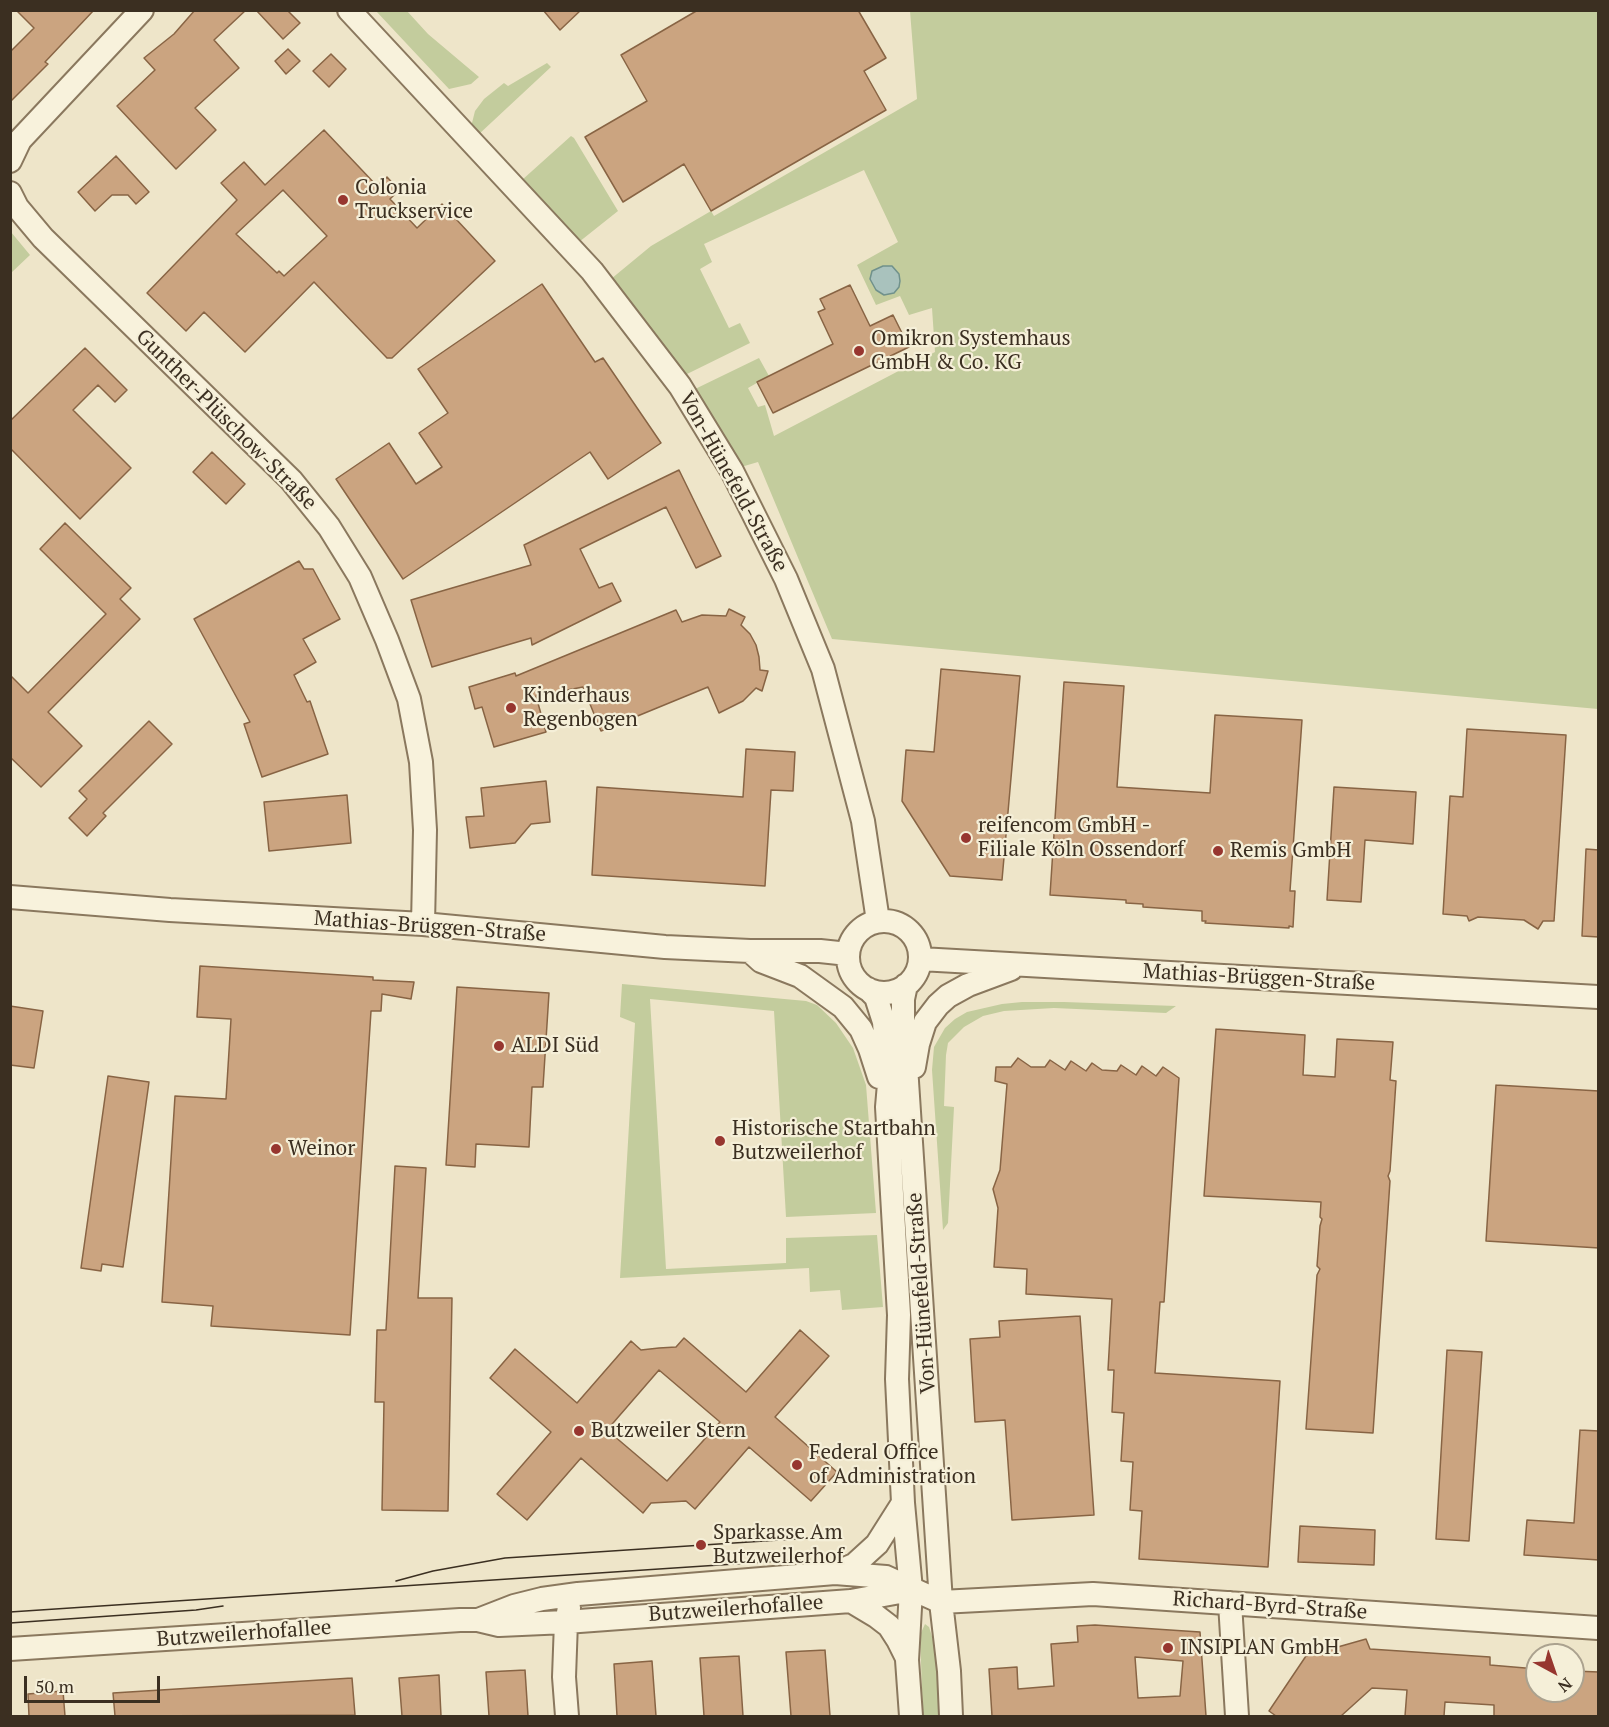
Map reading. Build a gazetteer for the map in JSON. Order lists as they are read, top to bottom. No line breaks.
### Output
{"streets":{"street":["Gunther-Plüschow-Straße","Von-Hünefeld-Straße","Mathias-Brüggen-Straße","Richard-Byrd-Straße","Butzweilerhofallee"]},"crossings":[["Gunther-Plüschow-Straße","Mathias-Brüggen-Straße"],["Von-Hünefeld-Straße","Mathias-Brüggen-Straße"],["Von-Hünefeld-Straße","Richard-Byrd-Straße"],["Von-Hünefeld-Straße","Butzweilerhofallee"]],"places":["Colonia Truckservice","Omikron Systemhaus GmbH & Co. KG","Kinderhaus Regenbogen","reifencom GmbH - Filiale Köln Ossendorf","Remis GmbH","ALDI Süd","Historische Startbahn Butzweilerhof","Weinor","Butzweiler Stern","Federal Office of Administration","Sparkasse Am Butzweilerhof","INSIPLAN GmbH"],"scale_bar":"50 m","north":"bottom right"}
